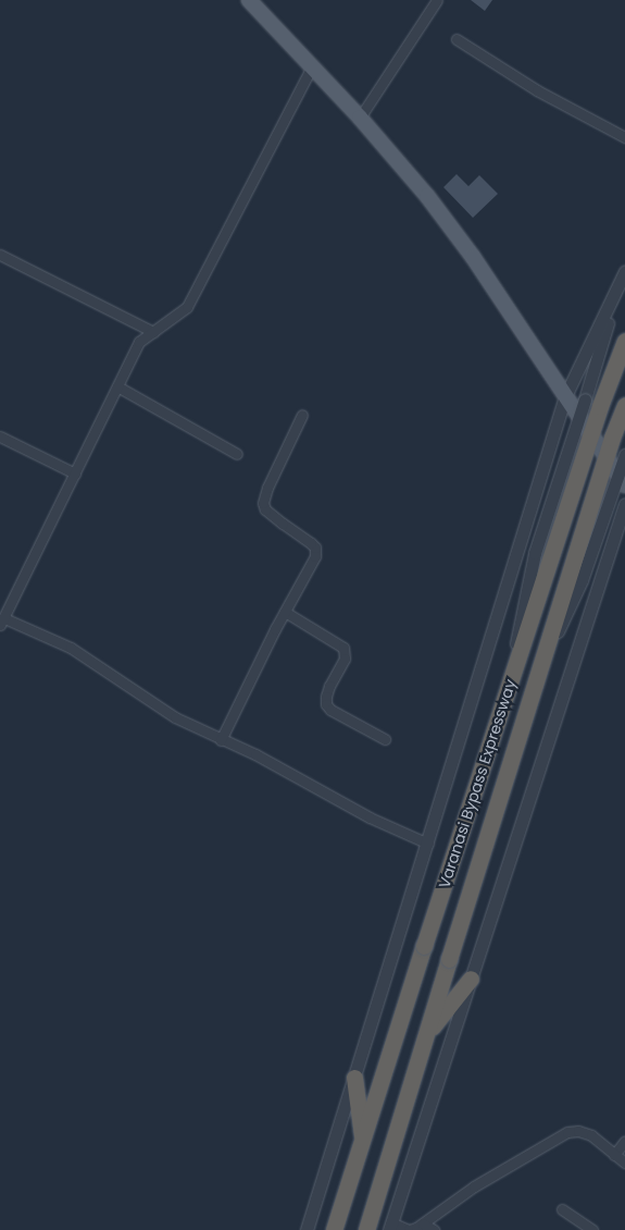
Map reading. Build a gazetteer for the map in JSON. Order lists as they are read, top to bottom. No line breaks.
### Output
{"streets":{"highway":["Varanasi Bypass Expressway"]}}
